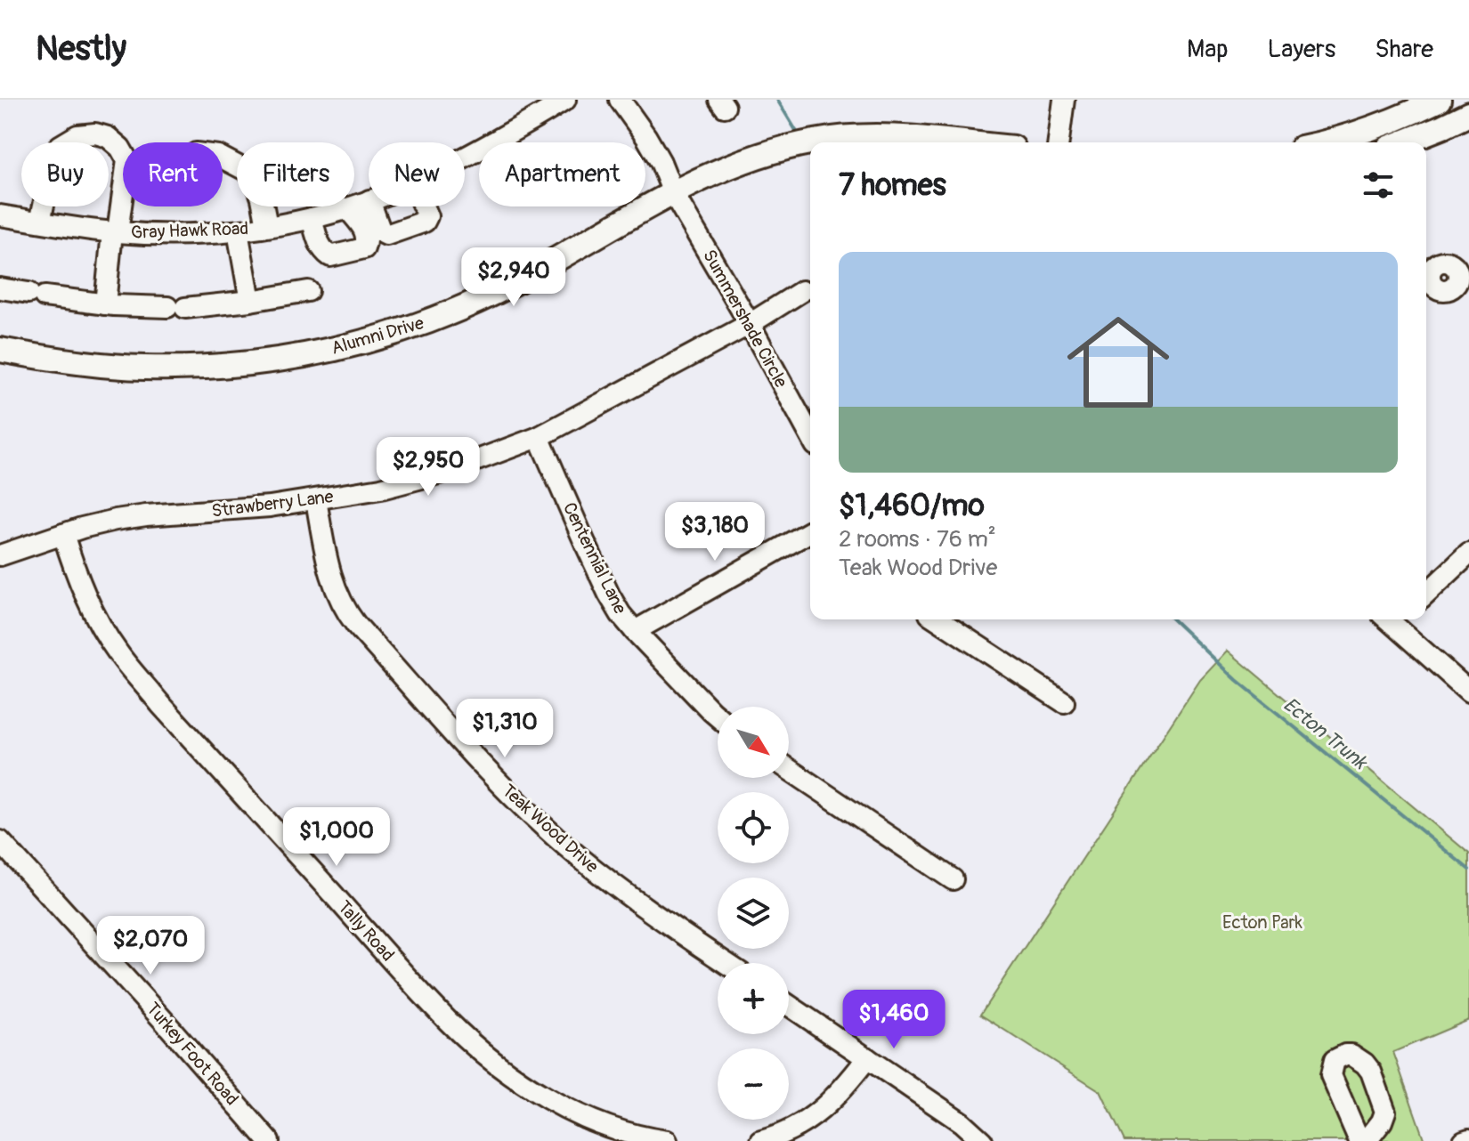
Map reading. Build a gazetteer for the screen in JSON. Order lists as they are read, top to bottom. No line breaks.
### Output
{"streets":{"main road":["Alumni Drive"],"street":["Gray Hawk Road","Summershade Circle","Strawberry Lane","Centennial Lane","Teak Wood Drive","Tally Road","Turkey Foot Road"]},"crossings":[["Summershade Circle","Alumni Drive"],["Summershade Circle","Strawberry Lane"],["Strawberry Lane","Centennial Lane"],["Strawberry Lane","Teak Wood Drive"],["Strawberry Lane","Tally Road"]],"water":["Ecton Trunk"],"parks":["Ecton Park"],"north":"bottom right","page":{"header":"Nestly","nav":["Map","Layers","Share"],"chip":["Buy","Rent","Filters","New","Apartment"],"heading":"7 homes","list":[{"name":"$1,460/mo","note":"2 rooms · 76 m² · Teak Wood Drive"}],"price":["$2,940","$2,950","$3,180","$1,310","$1,000","$2,070","$1,460"],"map_buttons":["+","−"]}}
